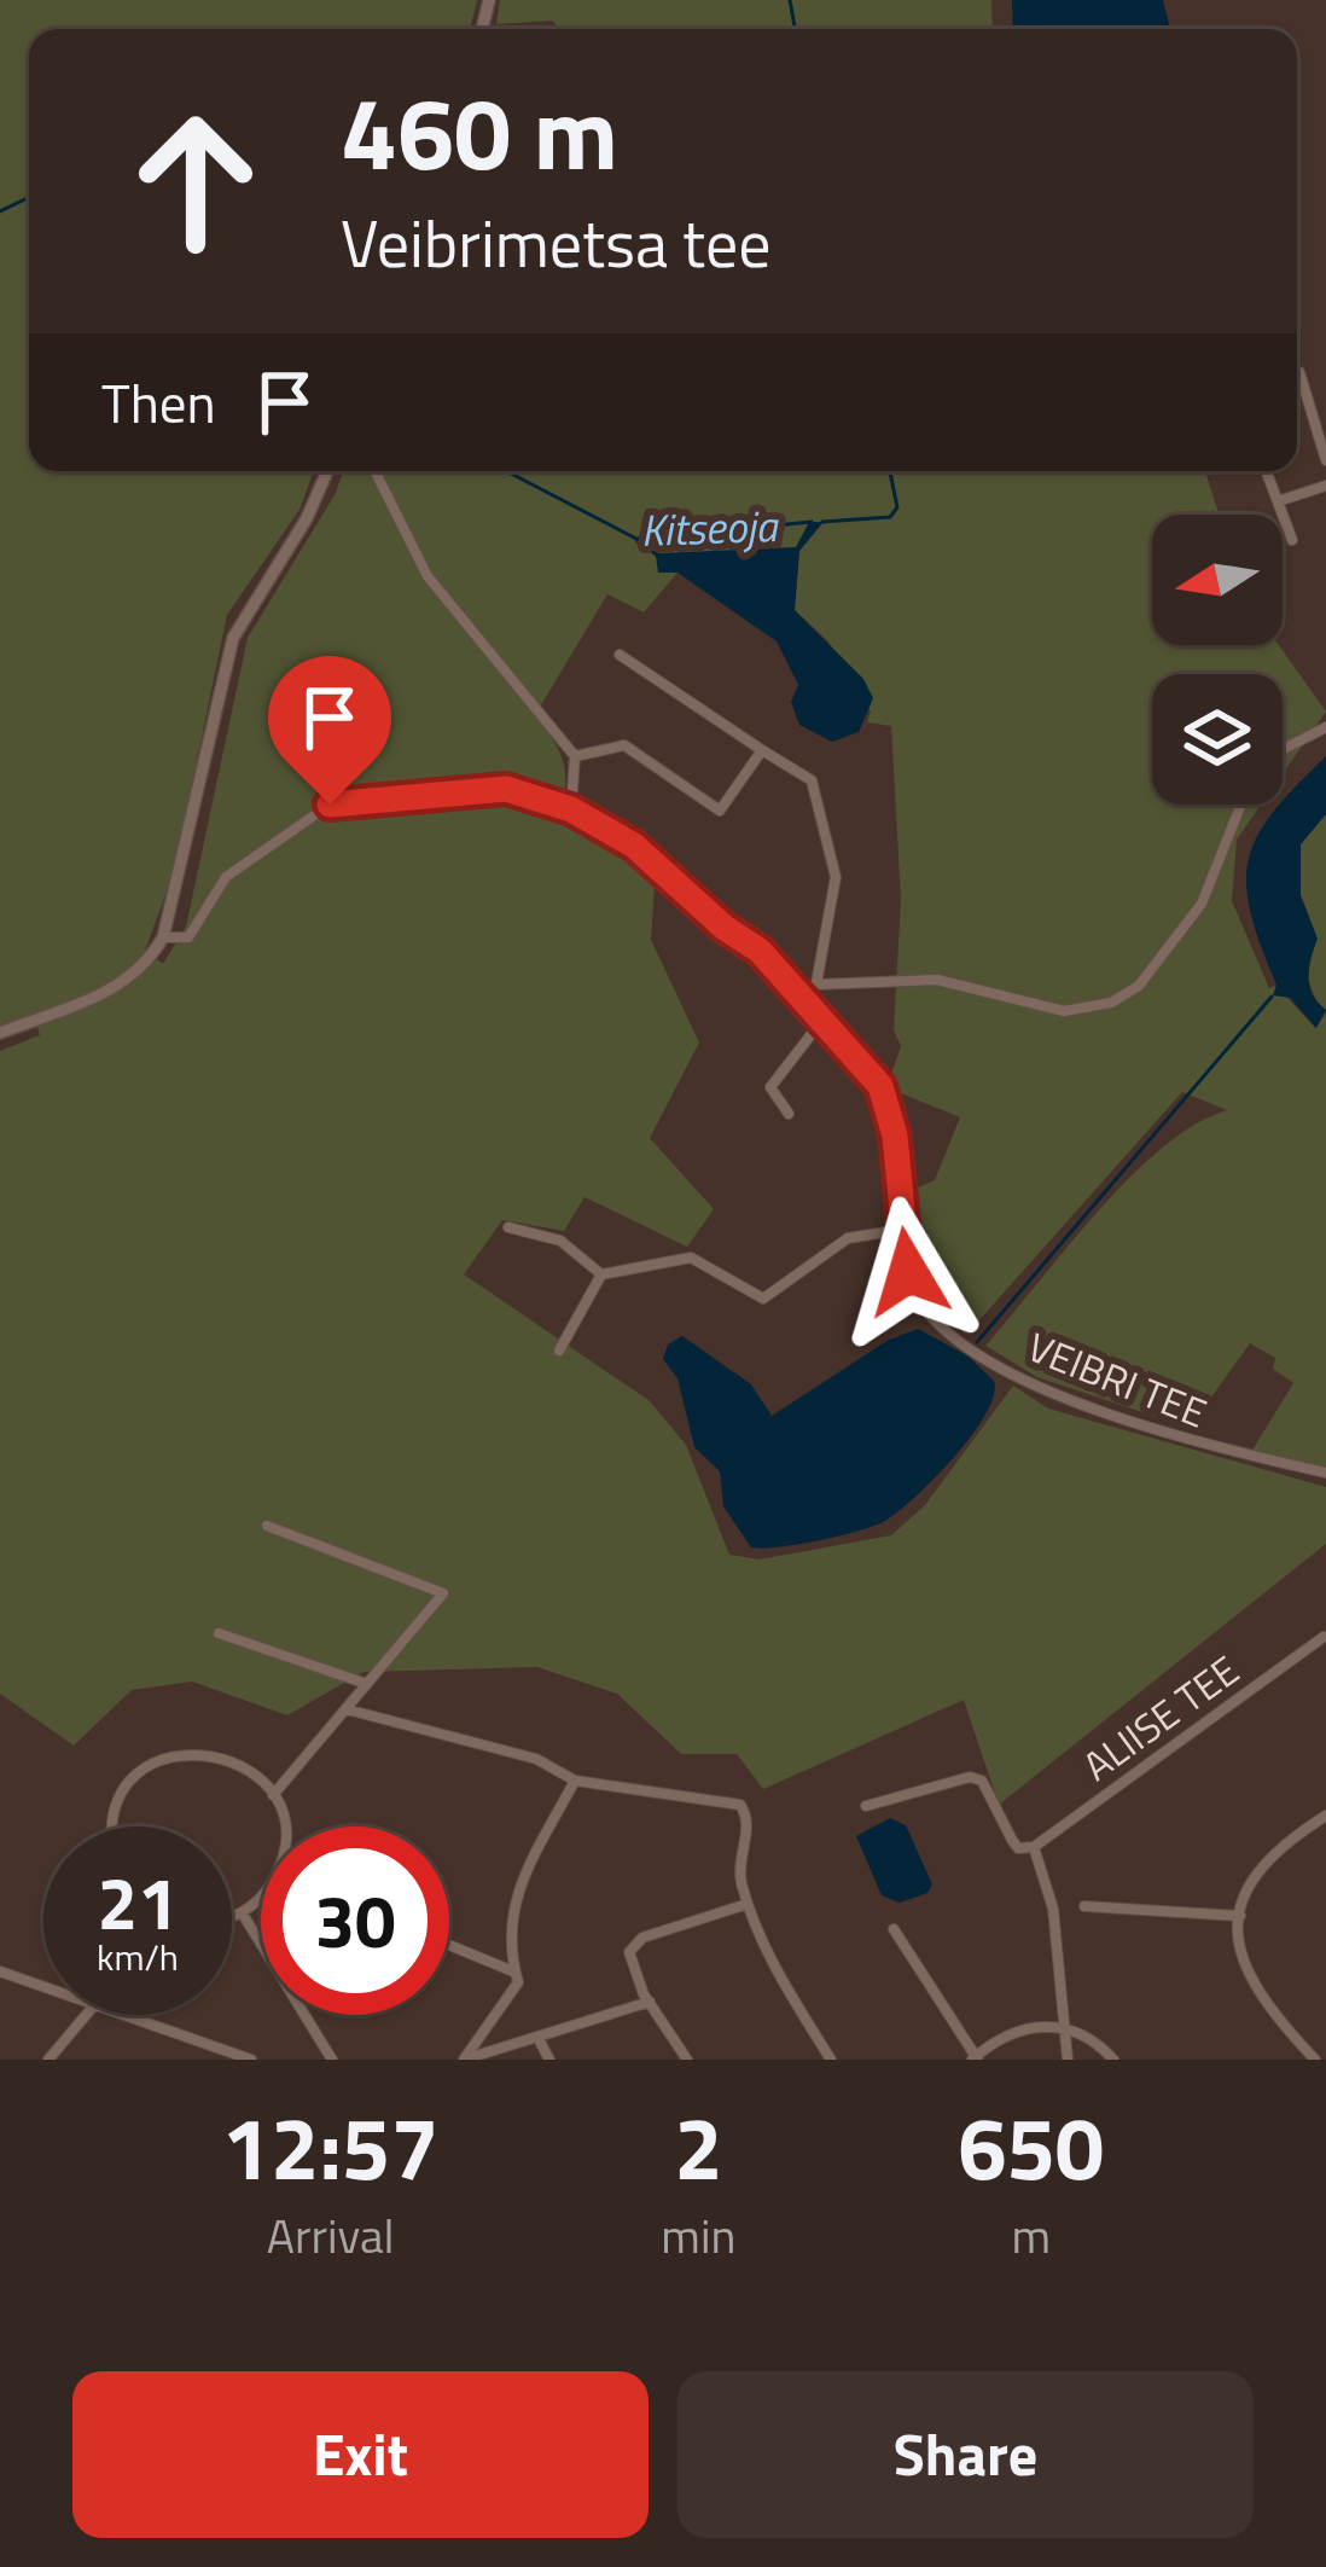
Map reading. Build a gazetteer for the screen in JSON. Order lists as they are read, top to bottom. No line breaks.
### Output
{"streets":{"street":["VEIBRI TEE","ALIISE TEE"]},"water":["Kitseoja"],"north":"left","page":{"turn":["460 m","Veibrimetsa tee"],"then":"Then","speed":"21 km/h","limit":"30","eta":["12:57","Arrival","2","min","650","m"],"buttons":["Exit","Share"]}}
